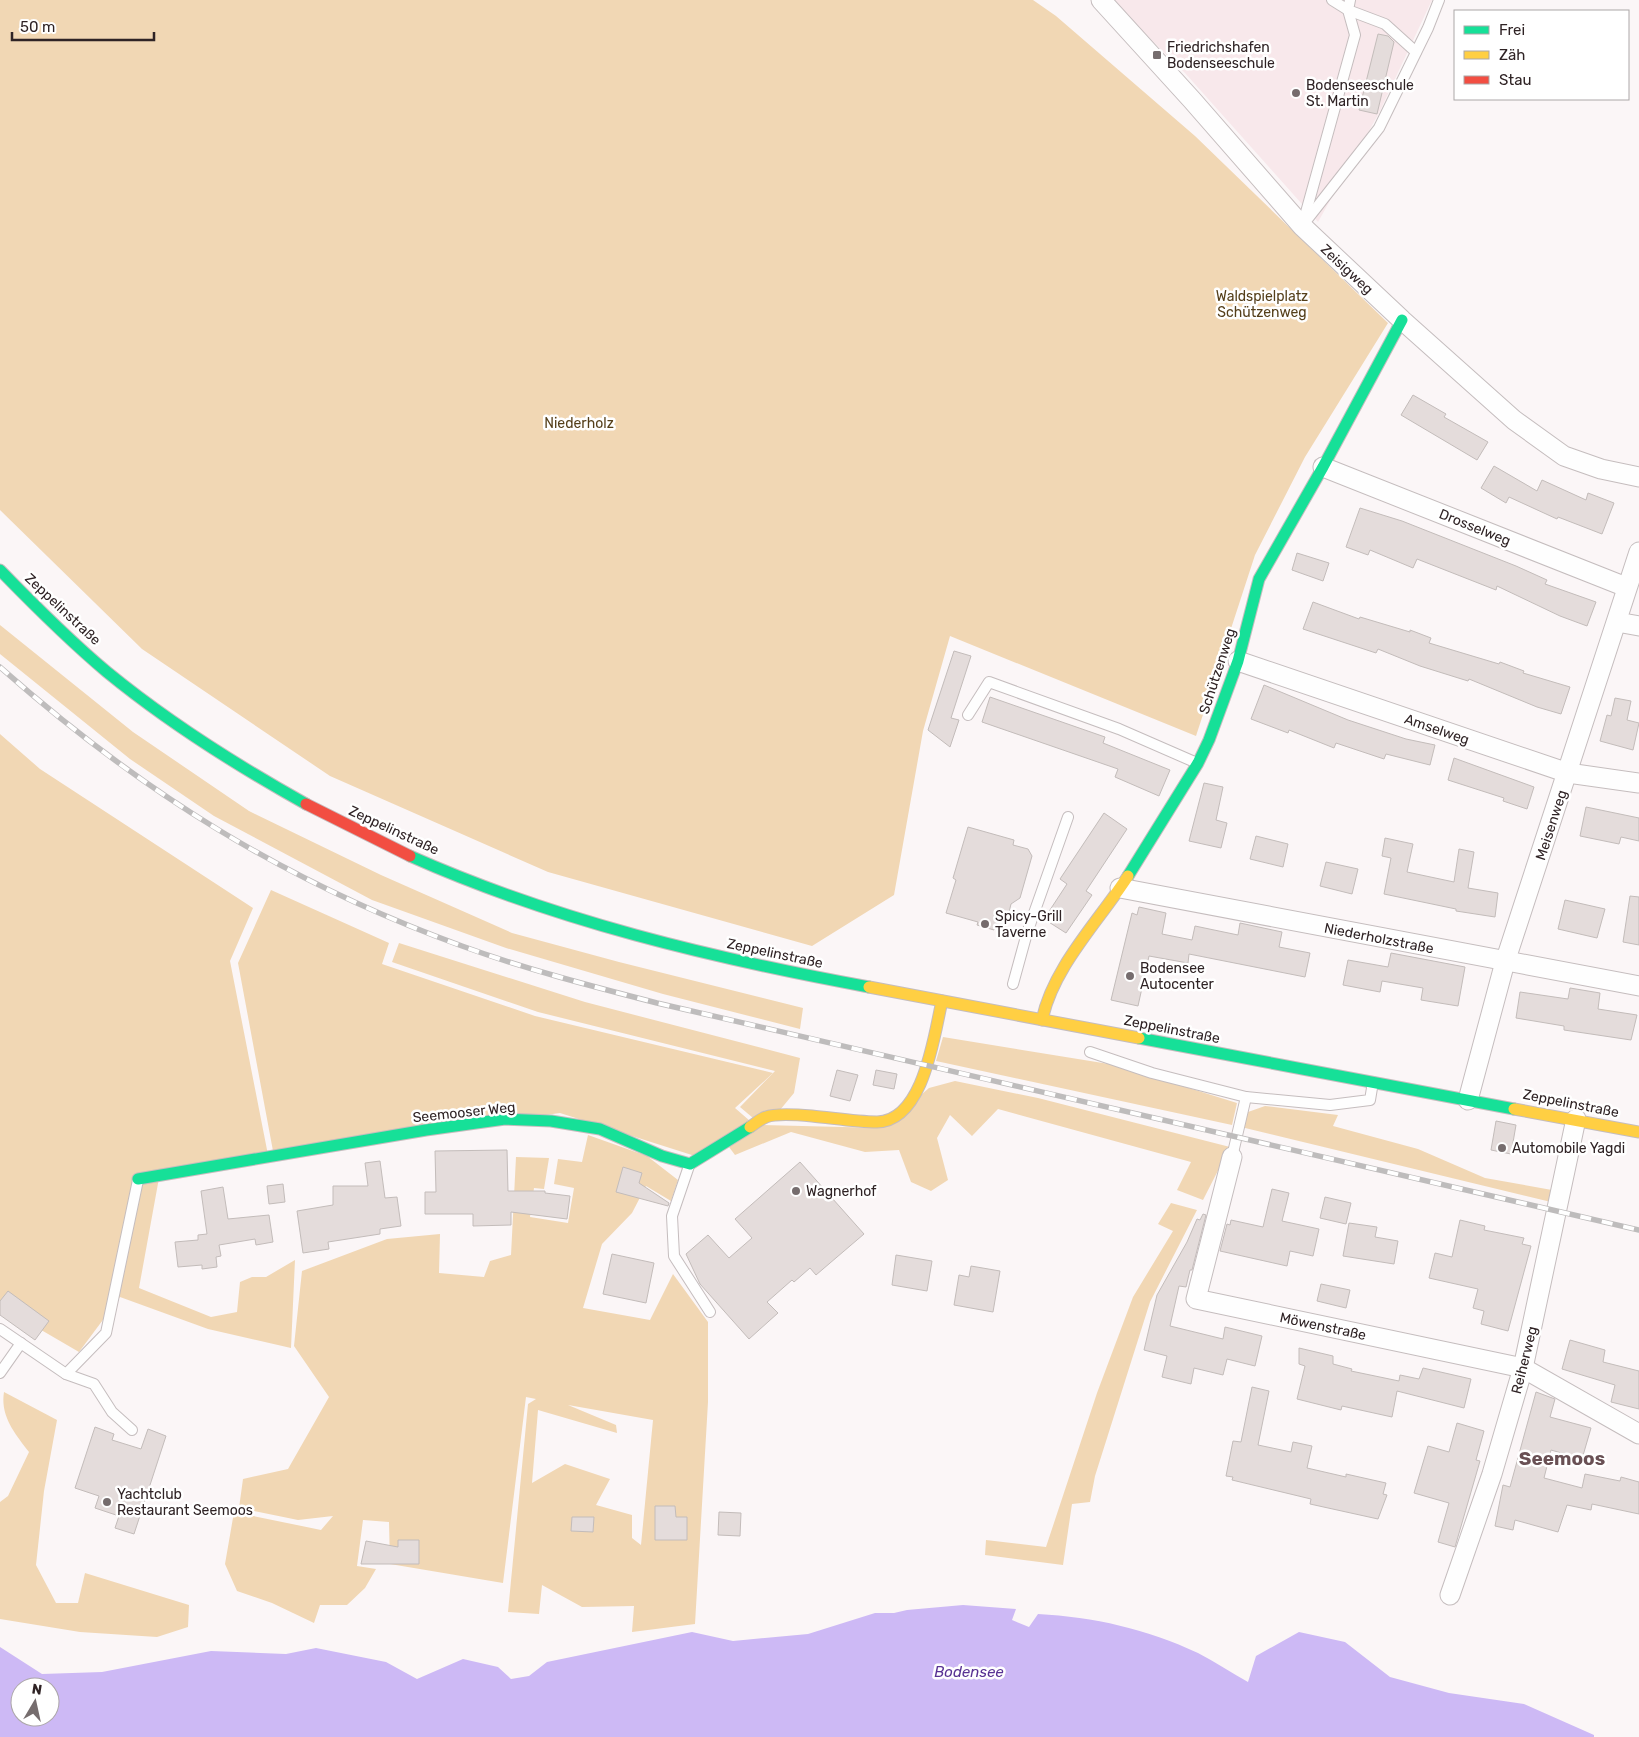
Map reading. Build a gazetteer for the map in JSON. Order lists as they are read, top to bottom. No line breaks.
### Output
{"streets":{"main road":["Zeppelinstraße","Schützenweg","Seemooser Weg"],"street":["Zeisigweg","Drosselweg","Amselweg","Meisenweg","Niederholzstraße","Möwenstraße","Reiherweg"]},"crossings":[["Zeisigweg","Schützenweg"],["Drosselweg","Schützenweg"],["Drosselweg","Meisenweg"],["Zeppelinstraße","Schützenweg"],["Zeppelinstraße","Meisenweg"],["Zeppelinstraße","Reiherweg"],["Schützenweg","Amselweg"],["Schützenweg","Niederholzstraße"],["Amselweg","Meisenweg"],["Meisenweg","Niederholzstraße"],["Möwenstraße","Reiherweg"]],"districts":["Seemoos"],"water":["Bodensee"],"parks":["Waldspielplatz Schützenweg","Niederholz"],"places":{"transit":["Friedrichshafen Bodenseeschule"],"other":["Bodenseeschule St. Martin","Spicy-Grill Taverne","Bodensee Autocenter","Automobile Yagdi","Wagnerhof","Yachtclub Restaurant Seemoos"]},"legend":["Frei","Zäh","Stau"],"scale_bar":"50 m","north":"top"}
